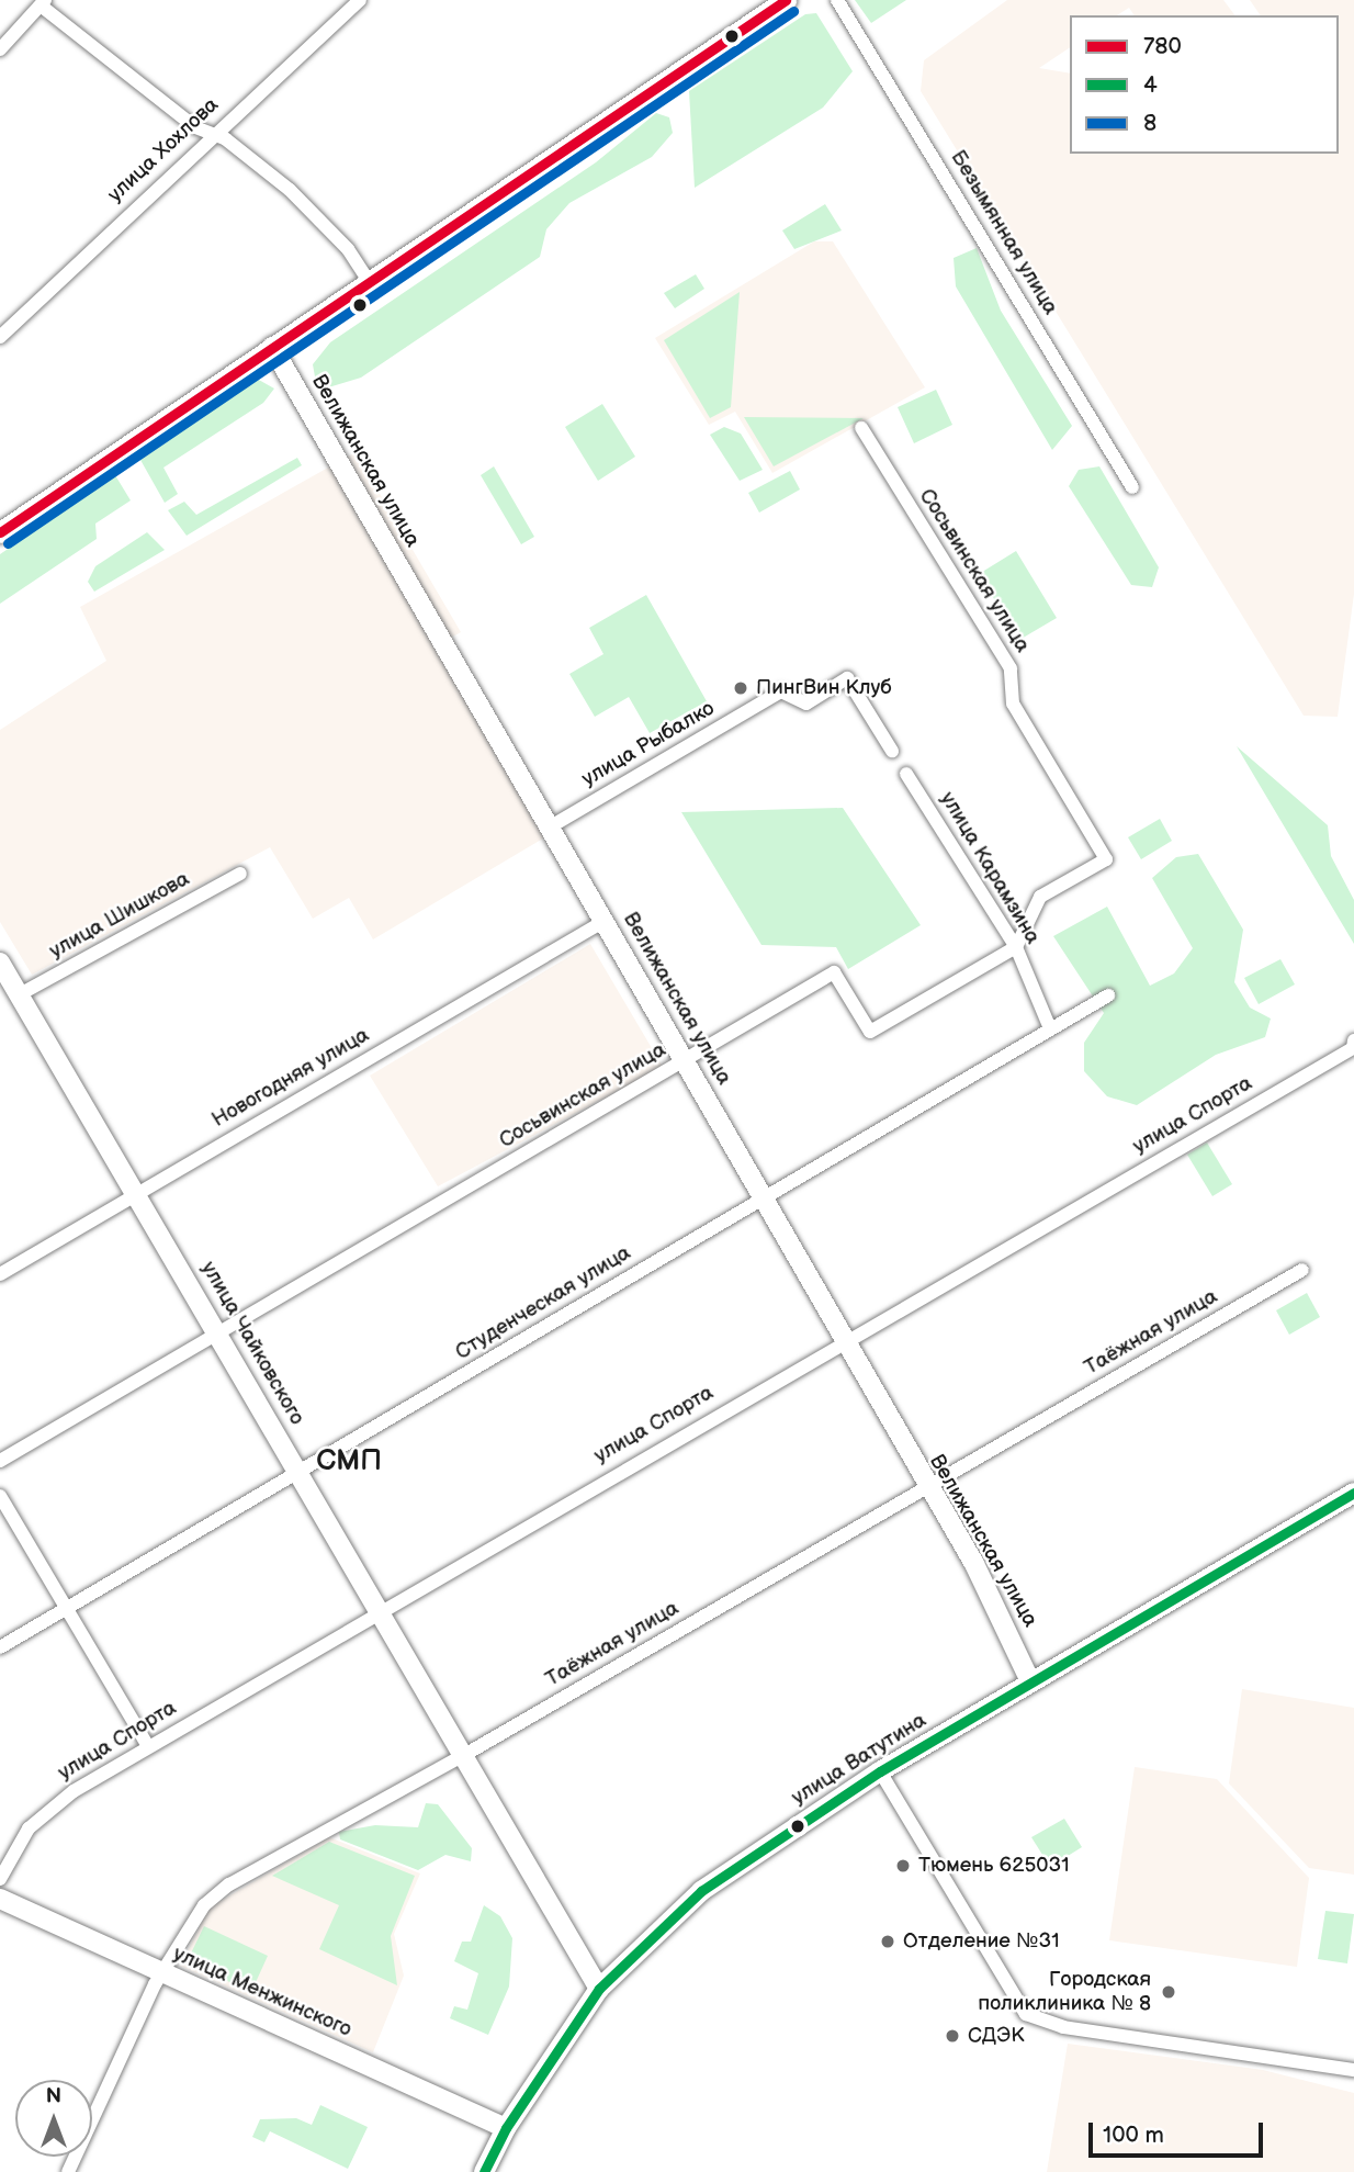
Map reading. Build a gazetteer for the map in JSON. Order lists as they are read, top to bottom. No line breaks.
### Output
{"streets":{"street":["улица Хохлова","Безымянная улица","Велижанская улица","Сосьвинская улица","улица Рыбалко","улица Карамзина","улица Шишкова","Новогодняя улица","улица Спорта","Студенческая улица","Таёжная улица","улица Чайковского","улица Ватутина","улица Менжинского"]},"crossings":[["Велижанская улица","Сосьвинская улица"],["Велижанская улица","улица Рыбалко"],["Велижанская улица","Новогодняя улица"],["Велижанская улица","улица Спорта"],["Велижанская улица","Студенческая улица"],["Велижанская улица","Таёжная улица"],["Велижанская улица","улица Ватутина"],["Сосьвинская улица","улица Карамзина"],["Сосьвинская улица","улица Чайковского"],["улица Карамзина","Студенческая улица"],["улица Шишкова","улица Чайковского"],["Новогодняя улица","улица Чайковского"],["улица Спорта","улица Чайковского"],["Студенческая улица","улица Чайковского"],["Таёжная улица","улица Чайковского"],["Таёжная улица","улица Менжинского"],["улица Чайковского","улица Ватутина"],["улица Ватутина","улица Менжинского"]],"districts":["СМП"],"places":["ПингВин Клуб","Тюмень 625031","Отделение №31","Городская поликлиника № 8","СДЭК"],"lines":["transit line 780","transit line 8","transit line 4"],"legend":["780","4","8"],"scale_bar":"100 m","north":"top"}
